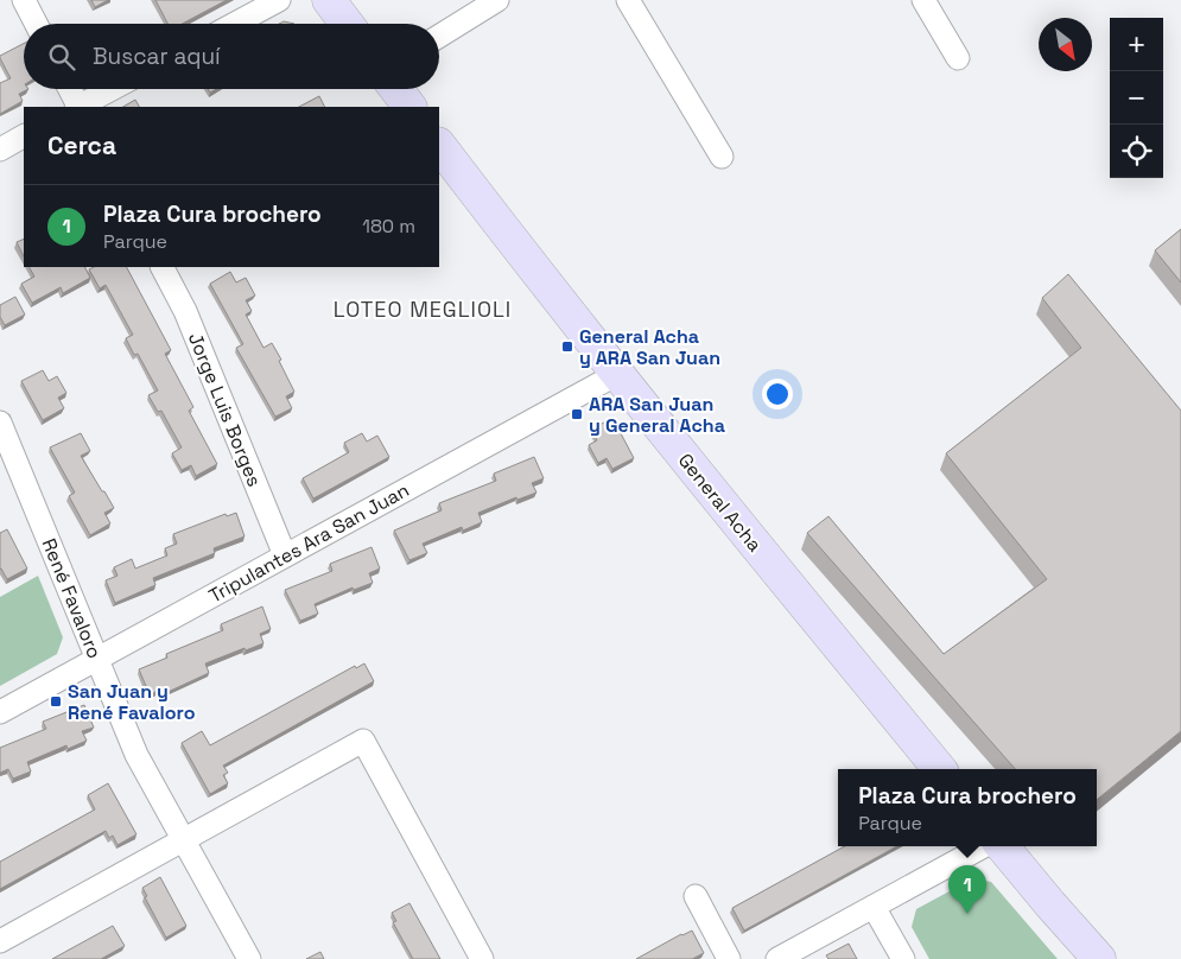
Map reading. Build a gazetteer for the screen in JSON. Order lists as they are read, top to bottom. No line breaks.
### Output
{"streets":{"main road":["General Acha"],"street":["Jorge Luis Borges","Tripulantes Ara San Juan","René Favaloro"]},"crossings":[["Jorge Luis Borges","Tripulantes Ara San Juan"],["General Acha","Tripulantes Ara San Juan"],["Tripulantes Ara San Juan","René Favaloro"]],"districts":["LOTEO MEGLIOLI"],"places":{"transit":["General Acha y ARA San Juan","ARA San Juan y General Acha","San Juan y René Favaloro"]},"north":"bottom right","page":{"map_buttons":["+","−"],"search":"Buscar aquí","heading":"Cerca","list":[{"mark":"1","name":"Plaza Cura brochero","note":"Parque","value":"180 m"}],"popup":["Plaza Cura brochero","Parque"],"pins":"1"}}
